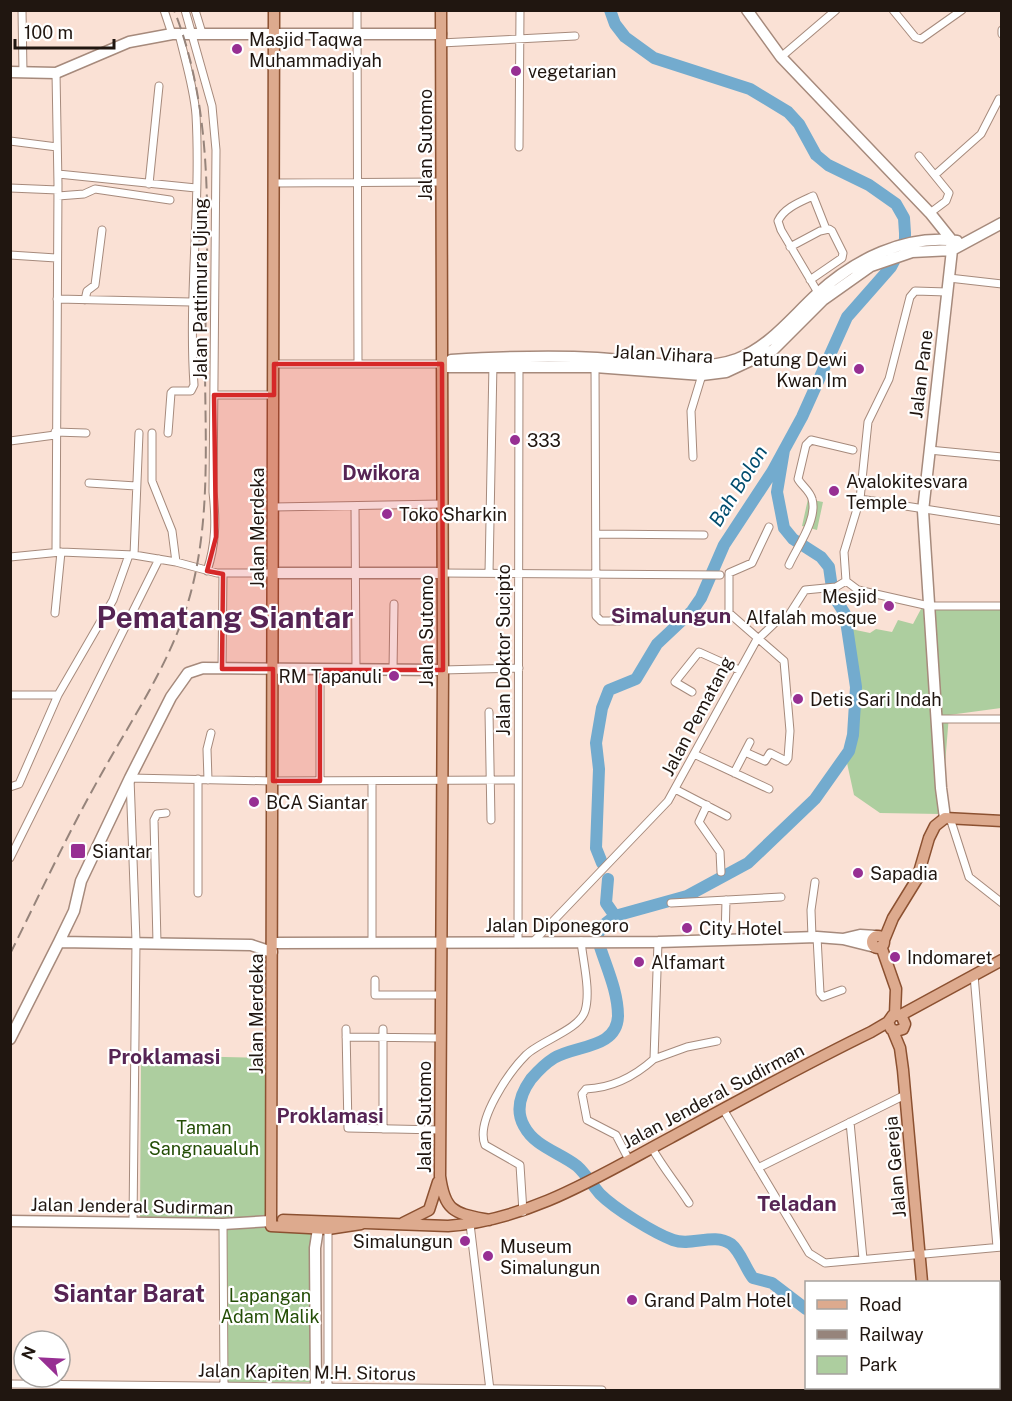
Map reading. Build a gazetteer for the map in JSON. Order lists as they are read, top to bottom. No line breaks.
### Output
{"streets":{"main road":["Jalan Sutomo","Jalan Merdeka","Jalan Jenderal Sudirman","Jalan Gereja"],"street":["Jalan Pattimura Ujung","Jalan Vihara","Jalan Pane","Jalan Doktor Sucipto","Jalan Pematang","Jalan Diponegoro","Jalan Kapiten M.H. Sitorus"]},"crossings":[["Jalan Sutomo","Jalan Vihara"],["Jalan Sutomo","Jalan Diponegoro"],["Jalan Sutomo","Jalan Jenderal Sudirman"],["Jalan Vihara","Jalan Pane"],["Jalan Vihara","Jalan Doktor Sucipto"],["Jalan Merdeka","Jalan Diponegoro"],["Jalan Merdeka","Jalan Jenderal Sudirman"],["Jalan Doktor Sucipto","Jalan Diponegoro"],["Jalan Pematang","Jalan Diponegoro"],["Jalan Diponegoro","Jalan Gereja"],["Jalan Jenderal Sudirman","Jalan Gereja"]],"districts":["Dwikora","Simalungun","Pematang Siantar","Proklamasi","Proklamasi","Teladan","Siantar Barat"],"water":["Bah Bolon"],"parks":["Taman Sangnaualuh","Lapangan Adam Malik"],"places":{"other":["Masjid Taqwa Muhammadiyah","vegetarian","Patung Dewi Kwan Im","333","Avalokitesvara Temple","Toko Sharkin","Mesjid Alfalah mosque","RM Tapanuli","Detis Sari Indah","BCA Siantar","Sapadia","City Hotel","Indomaret","Alfamart","Simalungun","Museum Simalungun","Grand Palm Hotel"],"transit":["Siantar"]},"legend":["Road","Railway","Park"],"scale_bar":"100 m","north":"top left"}
